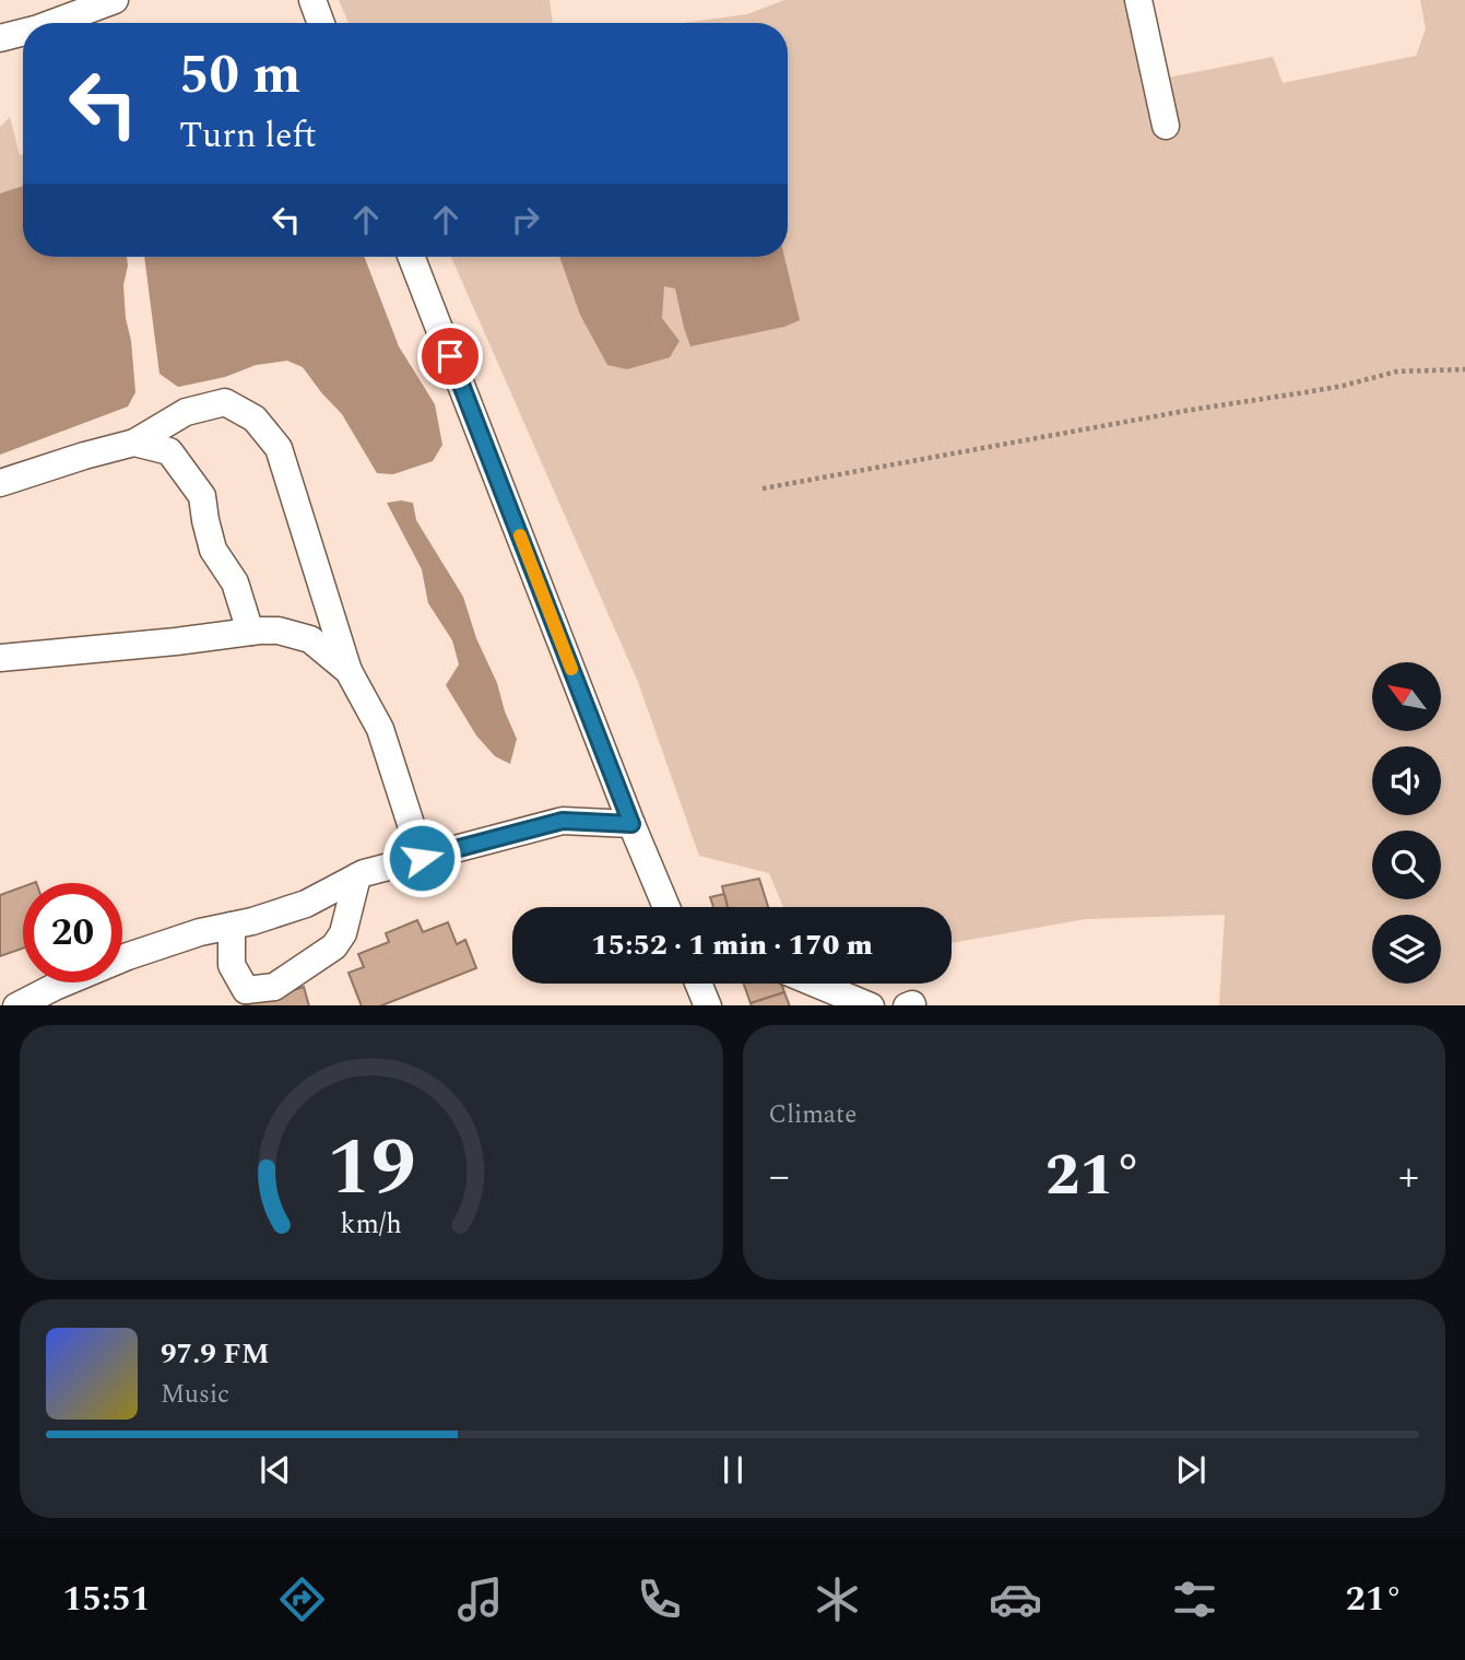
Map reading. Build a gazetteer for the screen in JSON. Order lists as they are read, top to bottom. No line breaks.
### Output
{"north":"top left","page":{"turn":["50 m","Turn left"],"limit":"20","trip":"15:52 · 1 min · 170 m","tile":"Climate","heat":["−","21°","+"],"song":["97.9 FM","Music"],"tabs":["15:51","21°"],"gauge":["19","km/h"]}}
